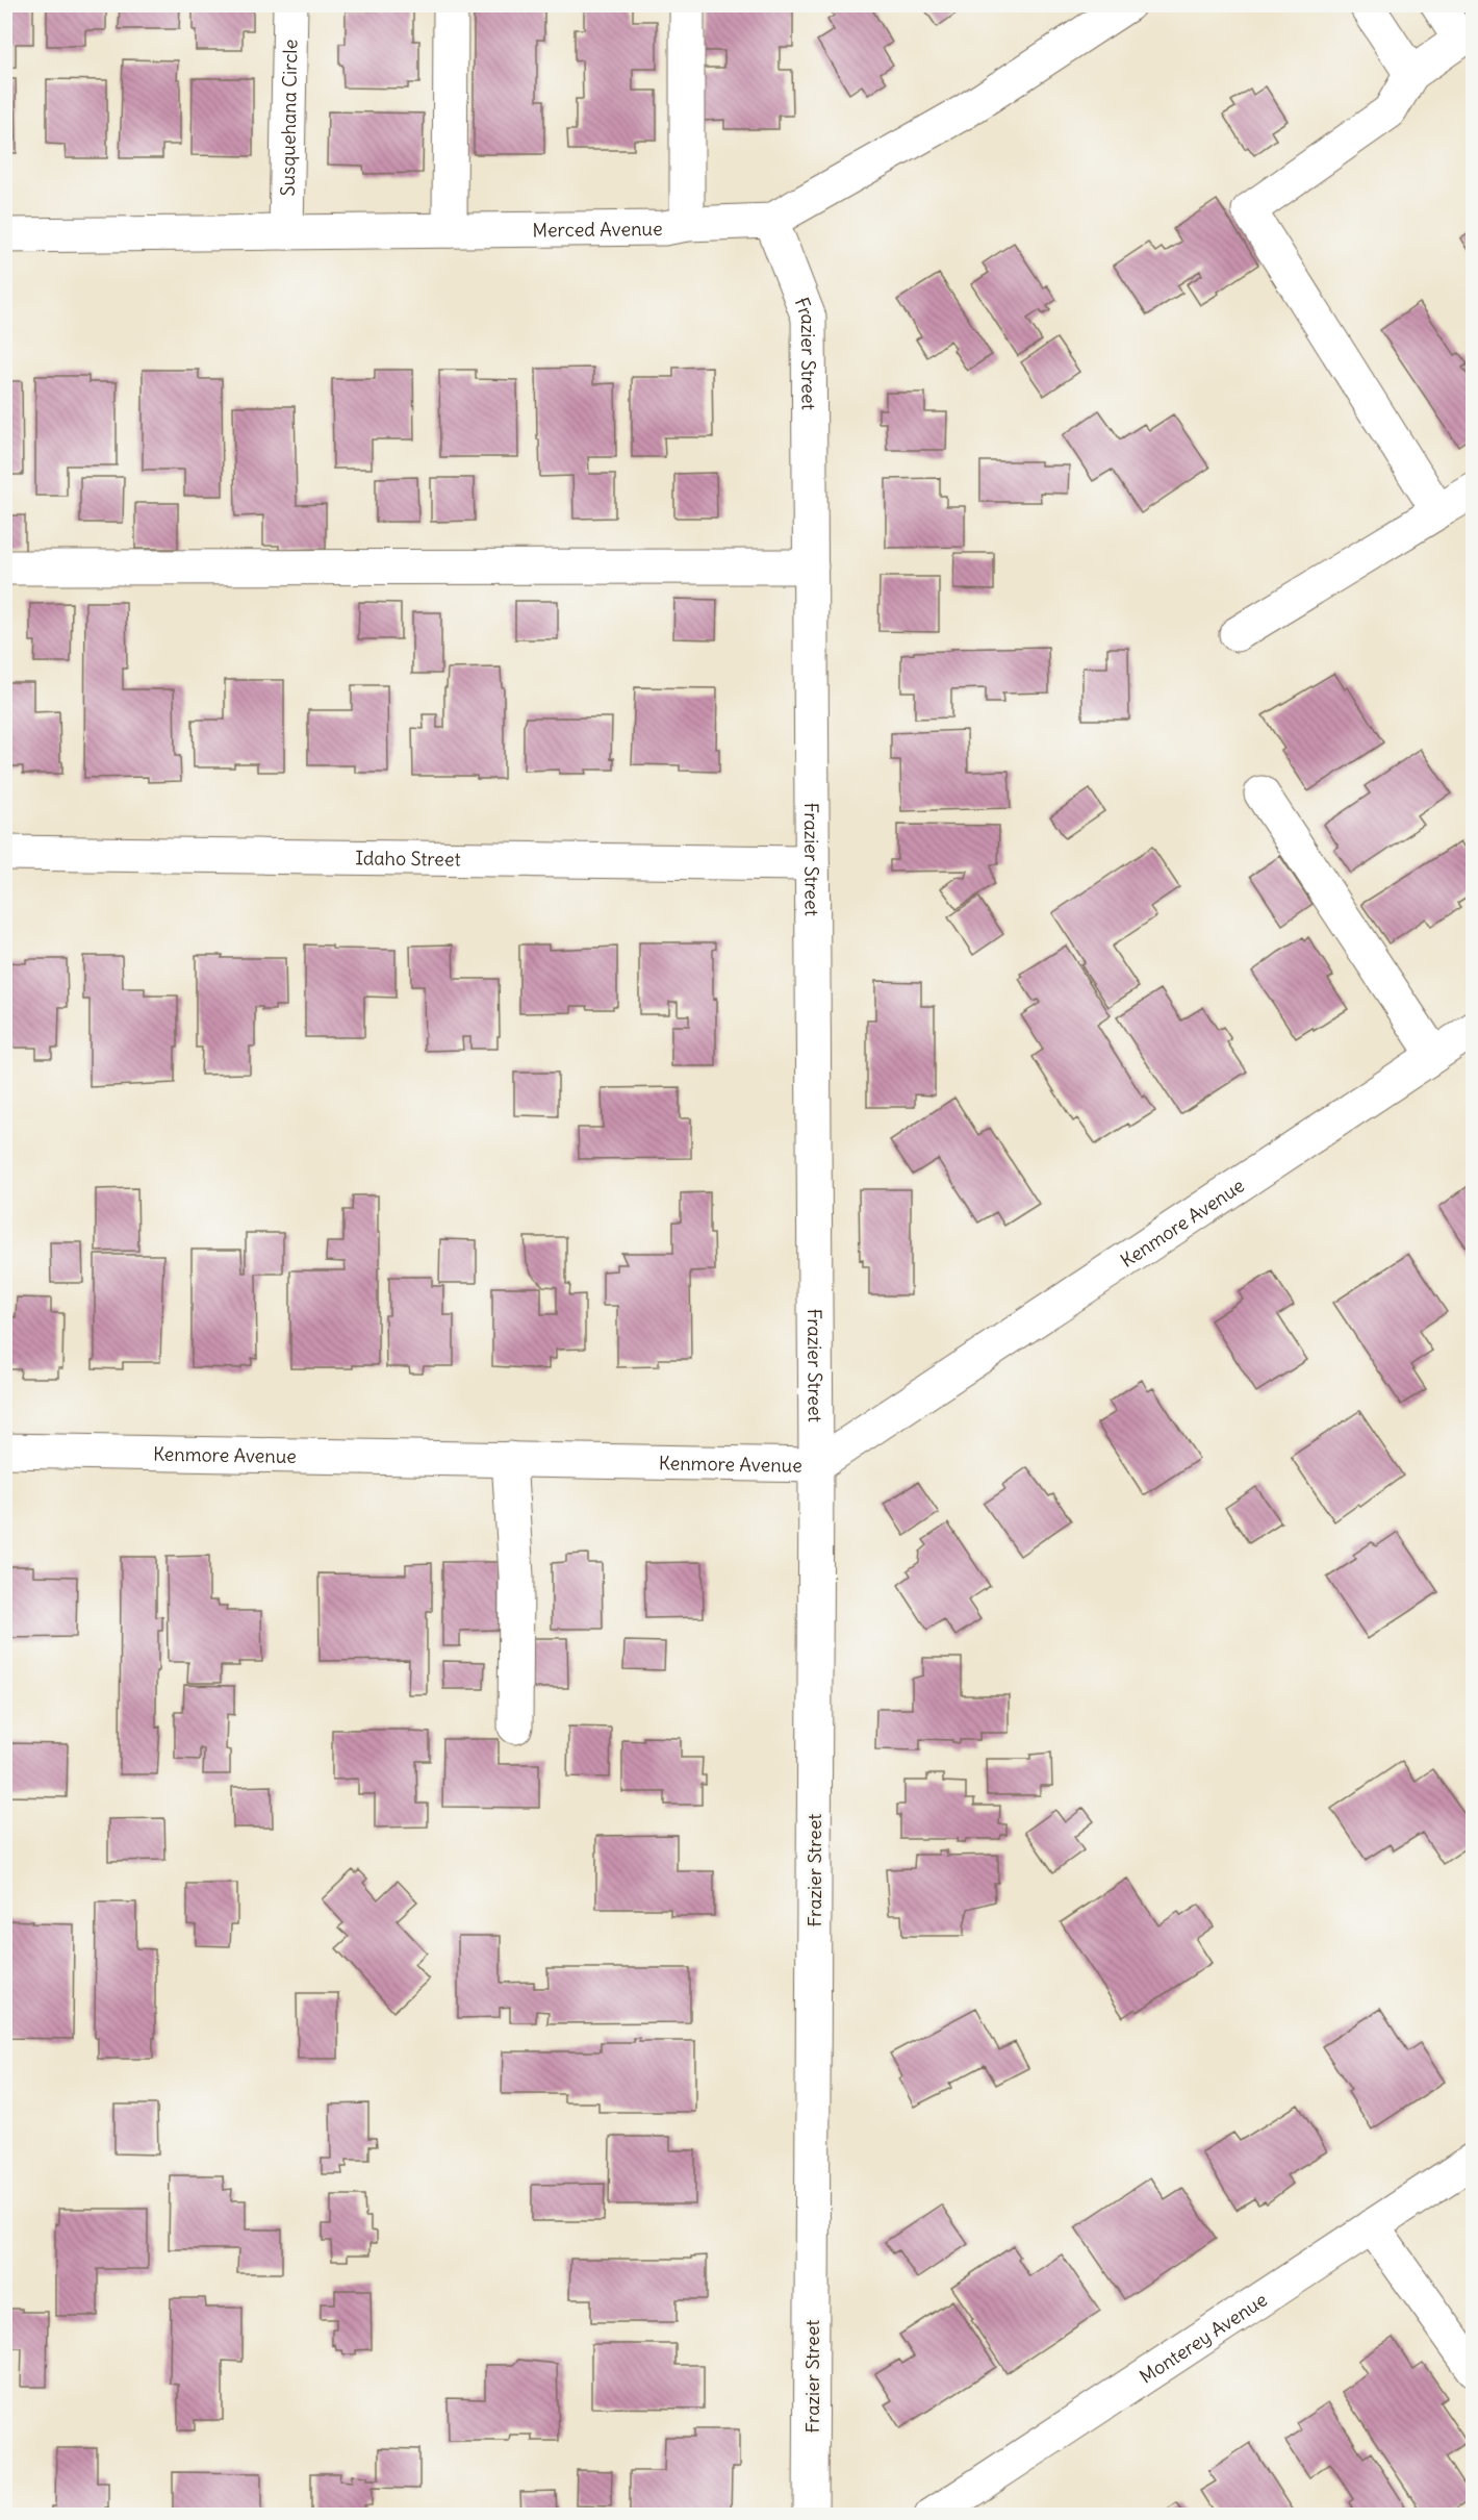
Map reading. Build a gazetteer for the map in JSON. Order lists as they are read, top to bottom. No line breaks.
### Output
{"streets":{"street":["Susquehana Circle","Merced Avenue","Frazier Street","Idaho Street","Kenmore Avenue","Monterey Avenue"]},"crossings":[["Susquehana Circle","Merced Avenue"],["Merced Avenue","Frazier Street"],["Frazier Street","Idaho Street"],["Frazier Street","Kenmore Avenue"]]}
